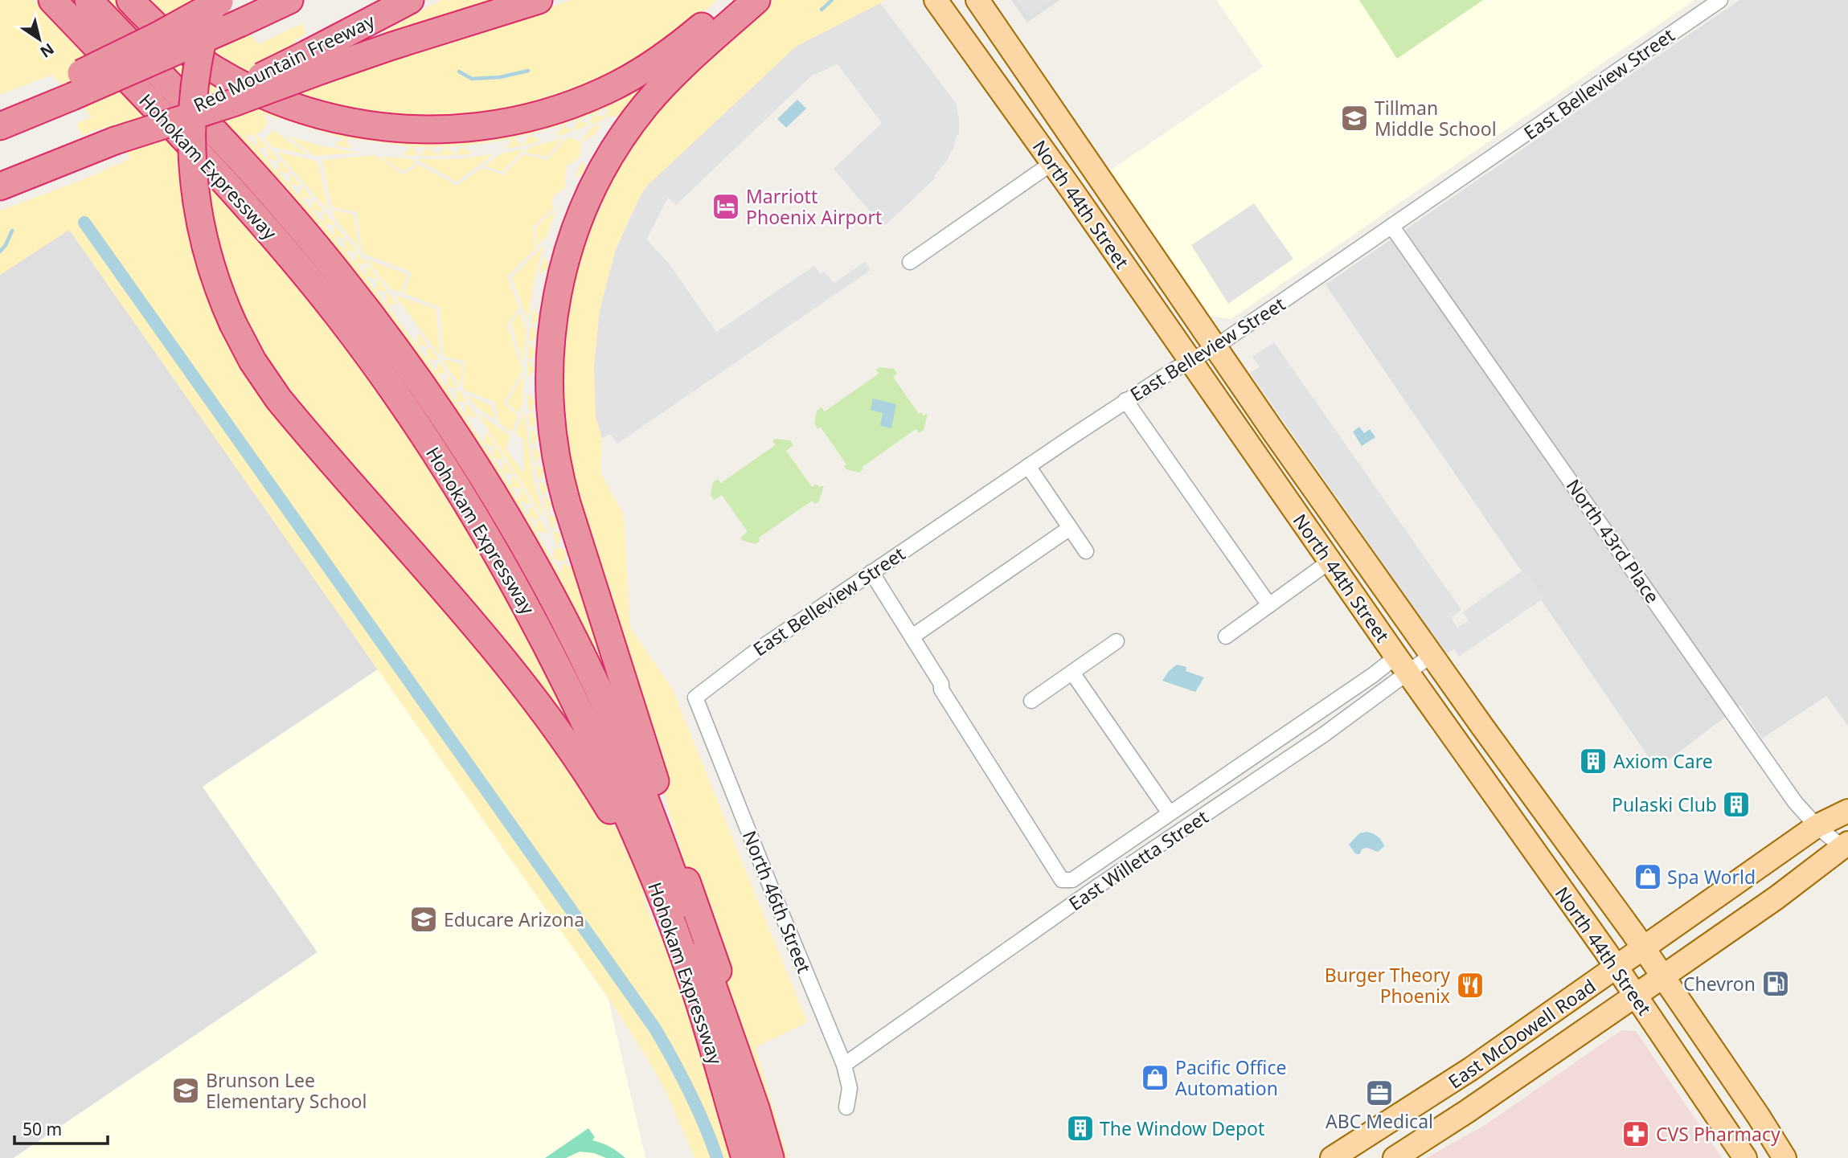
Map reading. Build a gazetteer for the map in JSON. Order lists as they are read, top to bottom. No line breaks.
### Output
{"streets":{"highway":["Red Mountain Freeway","Hohokam Expressway"],"main road":["North 44th Street","East McDowell Road"],"street":["East Belleview Street","North 43rd Place","East Willetta Street","North 46th Street"]},"crossings":[["East Belleview Street","North 44th Street"],["East Belleview Street","North 43rd Place"],["East Belleview Street","North 46th Street"],["North 44th Street","East Willetta Street"],["North 44th Street","East McDowell Road"],["North 43rd Place","East McDowell Road"],["East Willetta Street","North 46th Street"]],"places":{"school or university":["Tillman Middle School","Educare Arizona","Brunson Lee Elementary School"],"hotel":["Marriott Phoenix Airport"],"building":["Axiom Care","Pulaski Club","The Window Depot"],"shop":["Spa World","Pacific Office Automation"],"fuel station":["Chevron"],"restaurant":["Burger Theory Phoenix"],"office":["ABC Medical"],"pharmacy":["CVS Pharmacy"]},"scale_bar":"50 m","north":"bottom right"}
